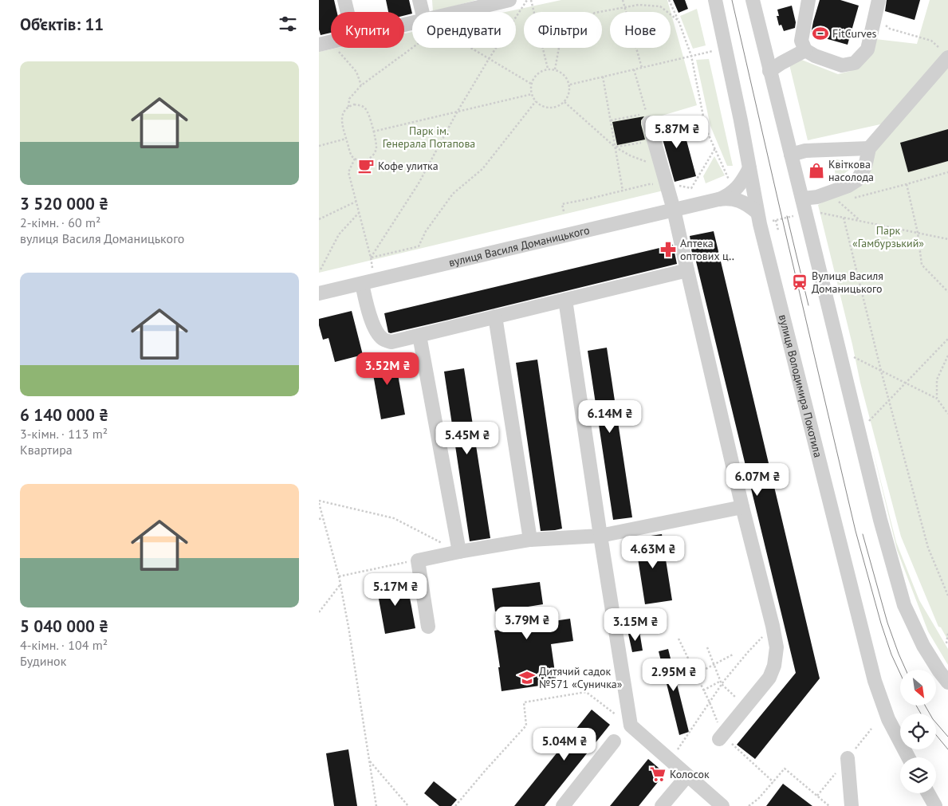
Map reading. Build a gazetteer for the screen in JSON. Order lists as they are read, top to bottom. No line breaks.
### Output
{"streets":{"street":["вулиця Василя Доманицького","вулиця Володимира Покотила"]},"crossings":[["вулиця Василя Доманицького","вулиця Володимира Покотила"]],"parks":["Парк ім. Генерала Потапова","Парк «Гамбурзький»"],"places":{"sports":["FitCurves"],"cafe":["Кофе улитка"],"shop":["Квіткова насолода"],"pharmacy":["Аптека оптових ц‥"],"station":["Вулиця Василя Доманицького"],"school or university":["Дитячий садок №571 «Суничка»"],"supermarket":["Колосок"]},"north":"bottom right","page":{"heading":"Об’єктів: 11","chip":["Купити","Орендувати","Фільтри","Нове"],"list":[{"name":"3 520 000 ₴","note":"2-кімн. · 60 m² · вулиця Василя Доманицького"},{"name":"6 140 000 ₴","note":"3-кімн. · 113 m² · Квартира"},{"name":"5 040 000 ₴","note":"4-кімн. · 104 m² · Будинок"}],"price":["5.87M ₴","3.52M ₴","6.14M ₴","5.45M ₴","6.07M ₴","4.63M ₴","5.17M ₴","3.79M ₴","3.15M ₴","2.95M ₴","5.04M ₴"]}}
